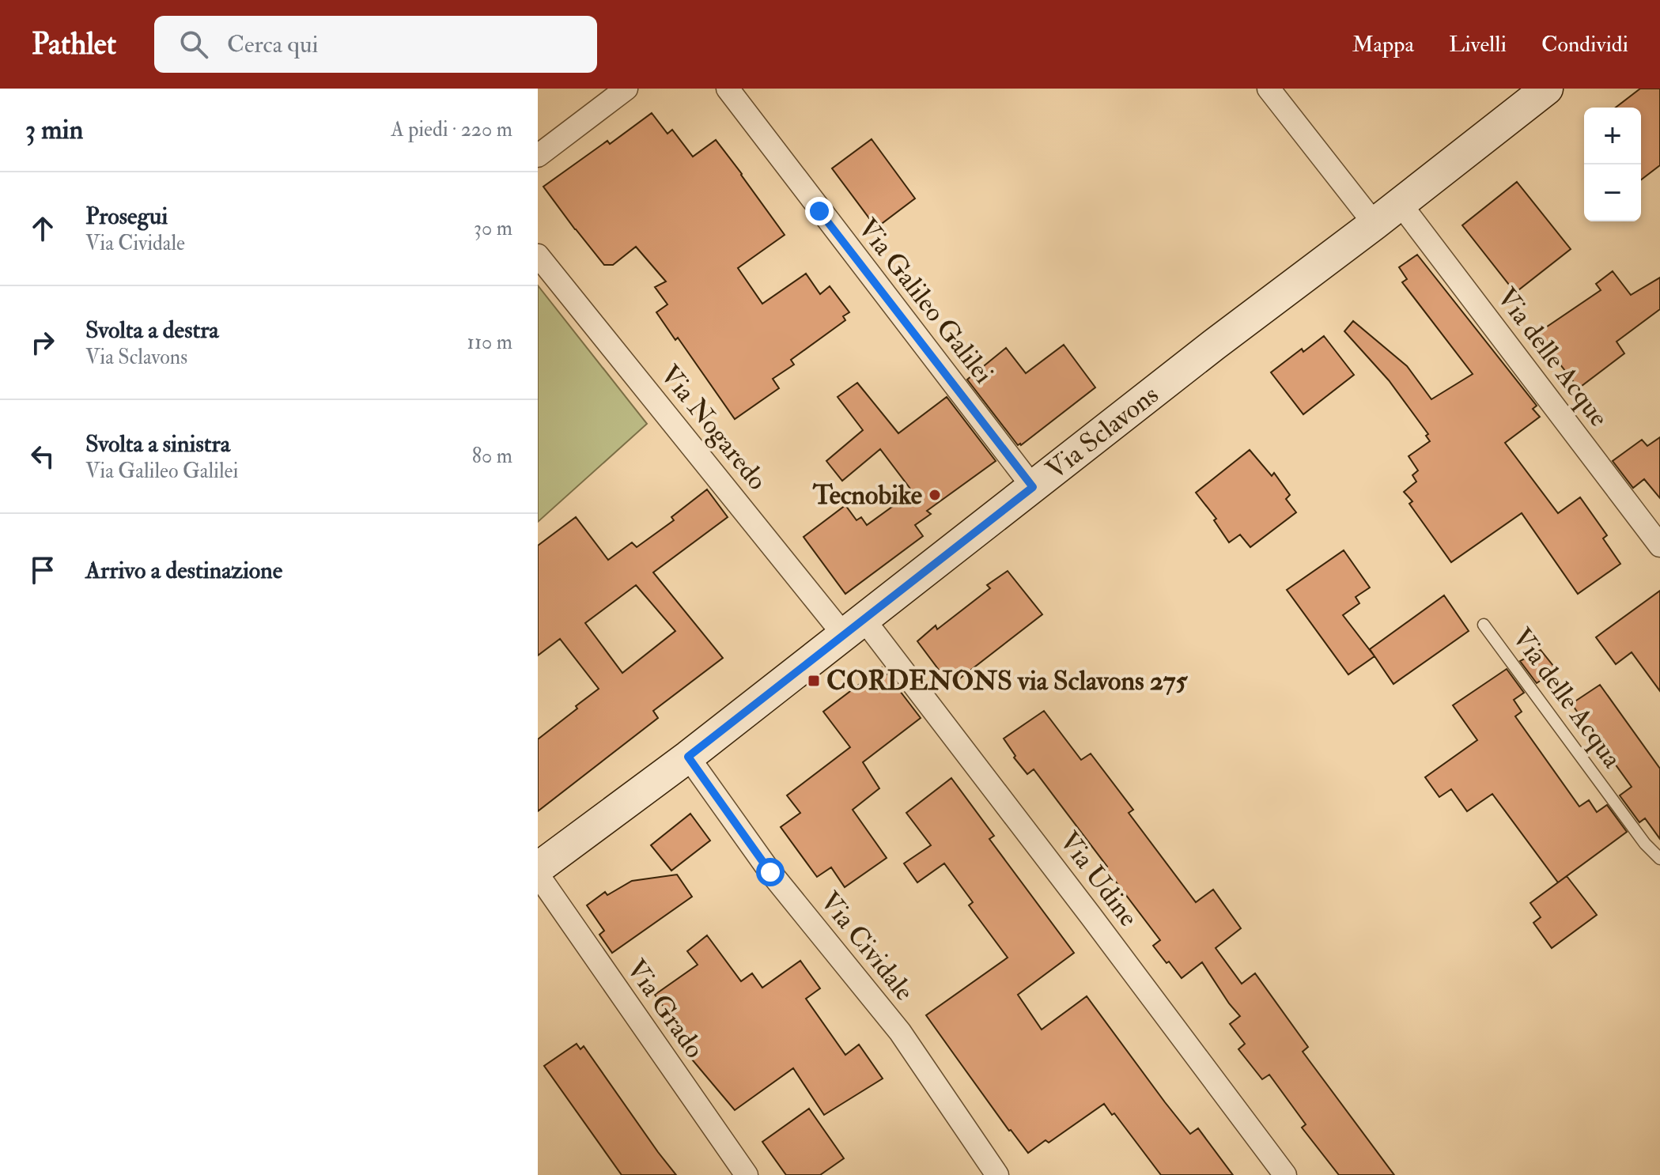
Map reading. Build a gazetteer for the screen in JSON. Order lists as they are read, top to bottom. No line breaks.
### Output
{"streets":{"street":["Via Galileo Galilei","Via delle Acque","Via Nogaredo","Via Sclavons","Via Udine","Via Cividale","Via Grado"],"lane":["Via delle Acqua"]},"crossings":[["Via Galileo Galilei","Via Sclavons"],["Via delle Acque","Via Sclavons"],["Via Nogaredo","Via Sclavons"],["Via Nogaredo","Via Udine"],["Via Sclavons","Via Udine"],["Via Sclavons","Via Cividale"]],"places":{"other":["Tecnobike"],"transit":["CORDENONS via Sclavons 275"]},"page":{"header":"Pathlet","search":"Cerca qui","nav":["Mappa","Livelli","Condividi"],"heading":["3 min","A piedi · 220 m"],"map_buttons":["+","−"],"list":[["Prosegui","Via Cividale","30 m"],["Svolta a destra","Via Sclavons","110 m"],["Svolta a sinistra","Via Galileo Galilei","80 m"],"Arrivo a destinazione"]}}
